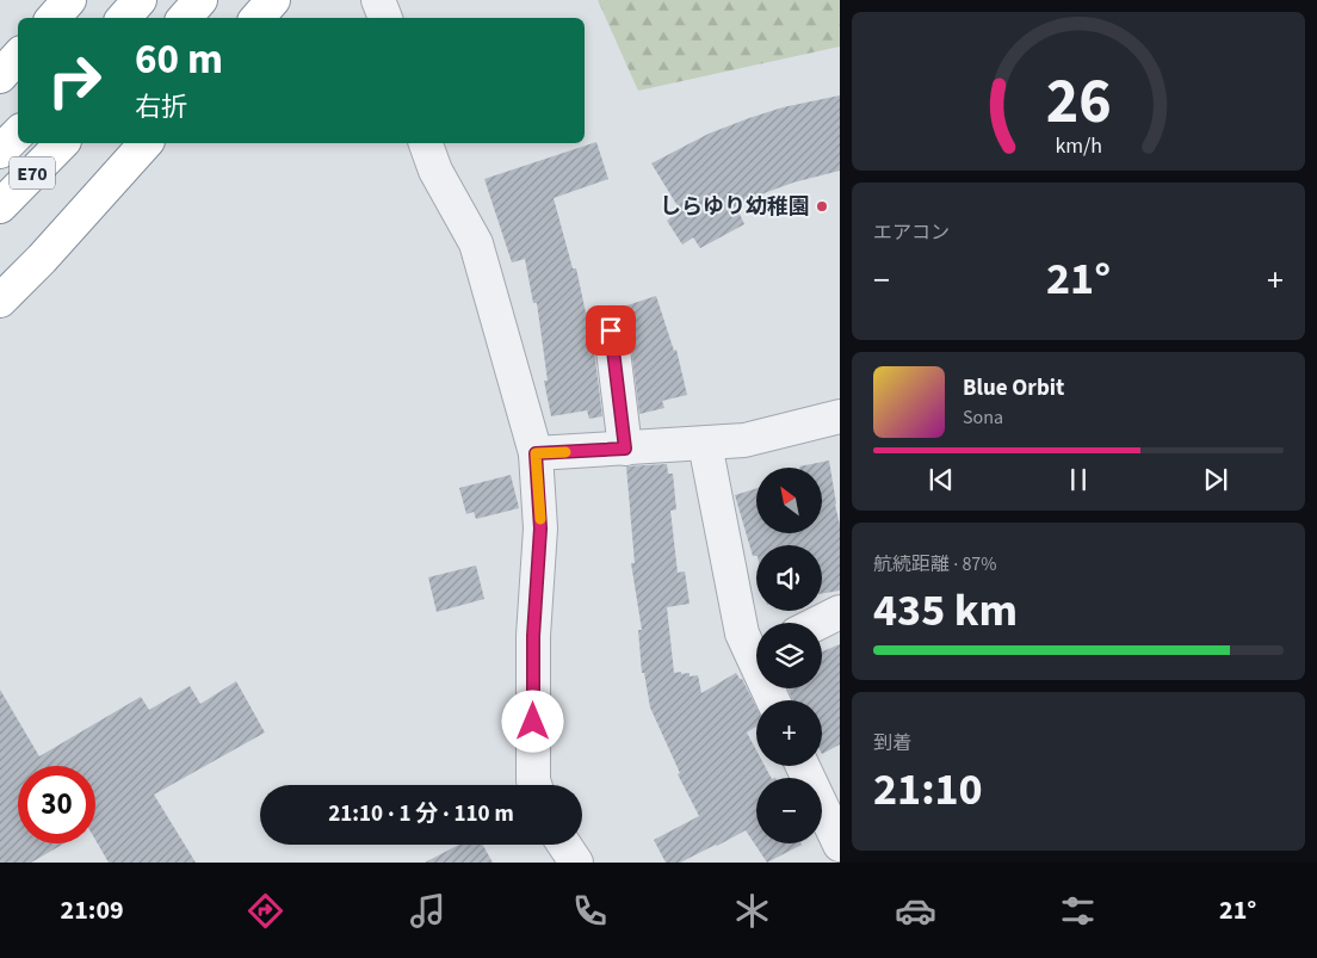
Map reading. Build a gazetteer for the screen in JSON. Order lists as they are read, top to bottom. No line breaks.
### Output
{"streets":{"highway":["E70"]},"places":["しらゆり幼稚園"],"north":"top left","page":{"turn":["60 m","右折"],"tile":["エアコン",["航続距離 · 87%","435 km"],["到着","21:10"]],"heat":["−","21°","+"],"song":["Blue Orbit","Sona"],"map_buttons":["+","−"],"limit":"30","trip":"21:10 · 1 分 · 110 m","tabs":["21:09","21°"],"gauge":["26","km/h"]}}
